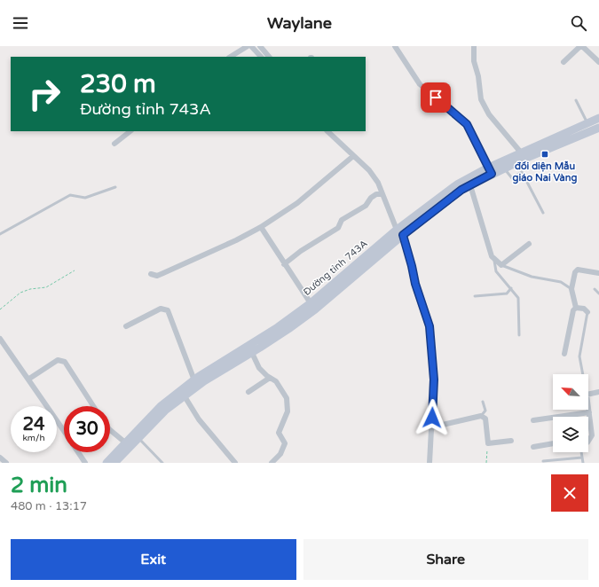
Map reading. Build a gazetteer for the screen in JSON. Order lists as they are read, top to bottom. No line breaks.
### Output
{"streets":{"main road":["Đường tỉnh 743A"]},"places":{"transit":["đối diện Mẫu giáo Nai Vàng"]},"north":"top left","page":{"header":"Waylane","turn":["230 m","Đường tỉnh 743A"],"speed":"24 km/h","limit":"30","heading":["2 min","480 m · 13:17"],"buttons":["Exit","Share"]}}
